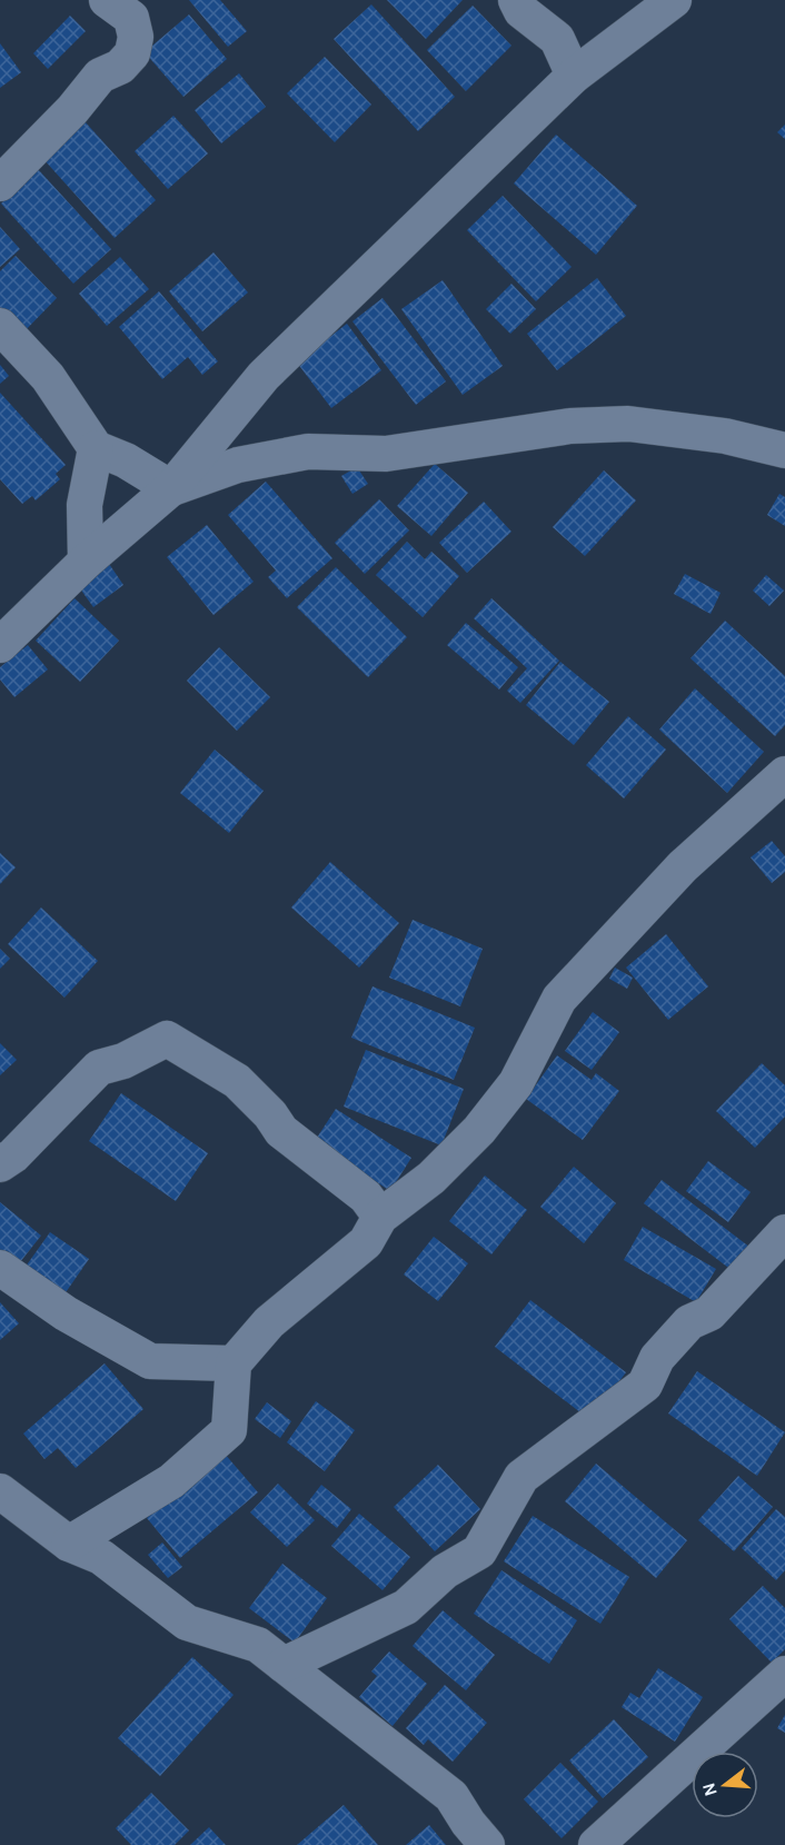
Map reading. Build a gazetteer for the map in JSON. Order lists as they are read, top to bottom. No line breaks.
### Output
{"north":"left"}
